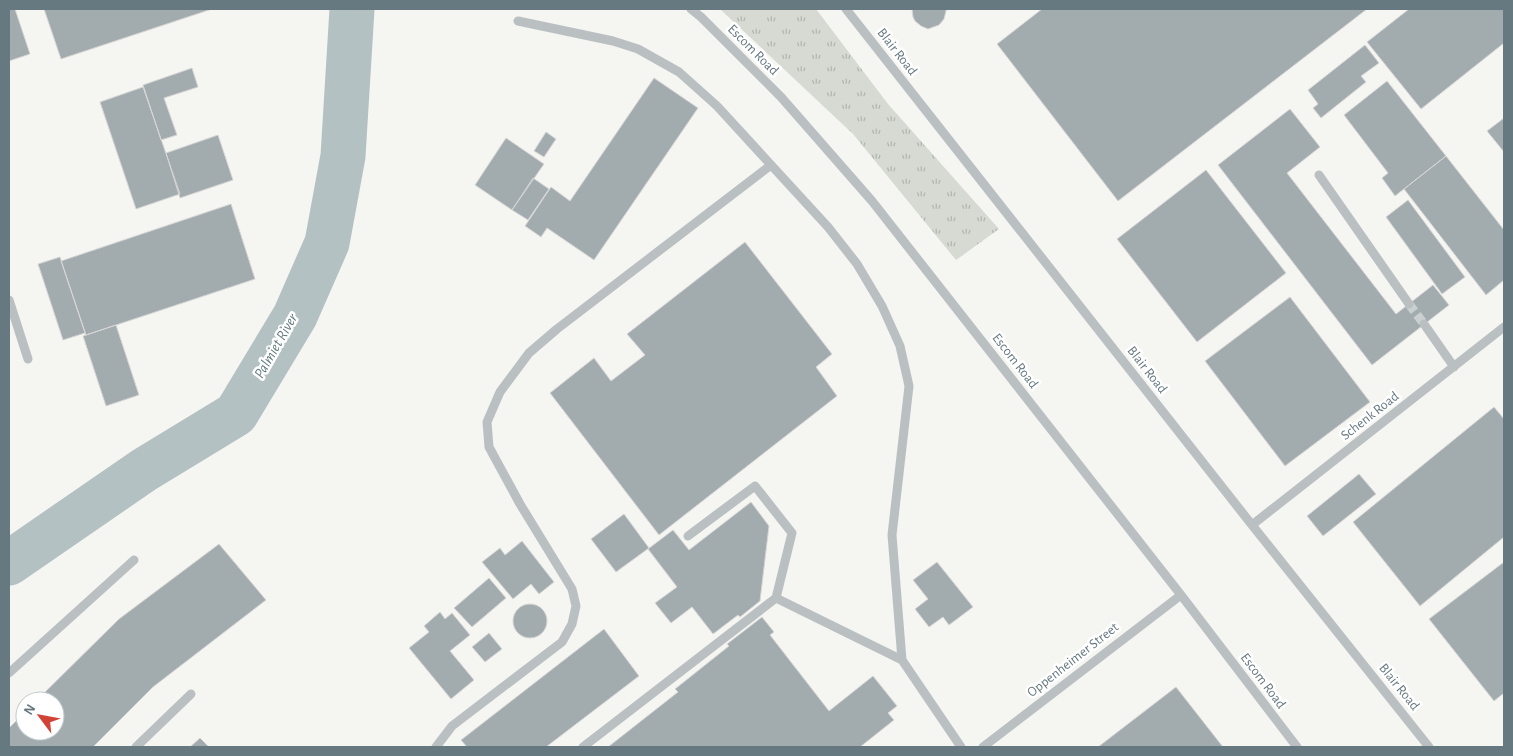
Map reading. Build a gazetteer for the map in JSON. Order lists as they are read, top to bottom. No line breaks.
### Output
{"streets":{"street":["Escom Road","Blair Road","Schenk Road","Oppenheimer Street"]},"crossings":[["Escom Road","Oppenheimer Street"],["Blair Road","Schenk Road"]],"water":["Palmiet River"],"north":"top left"}
